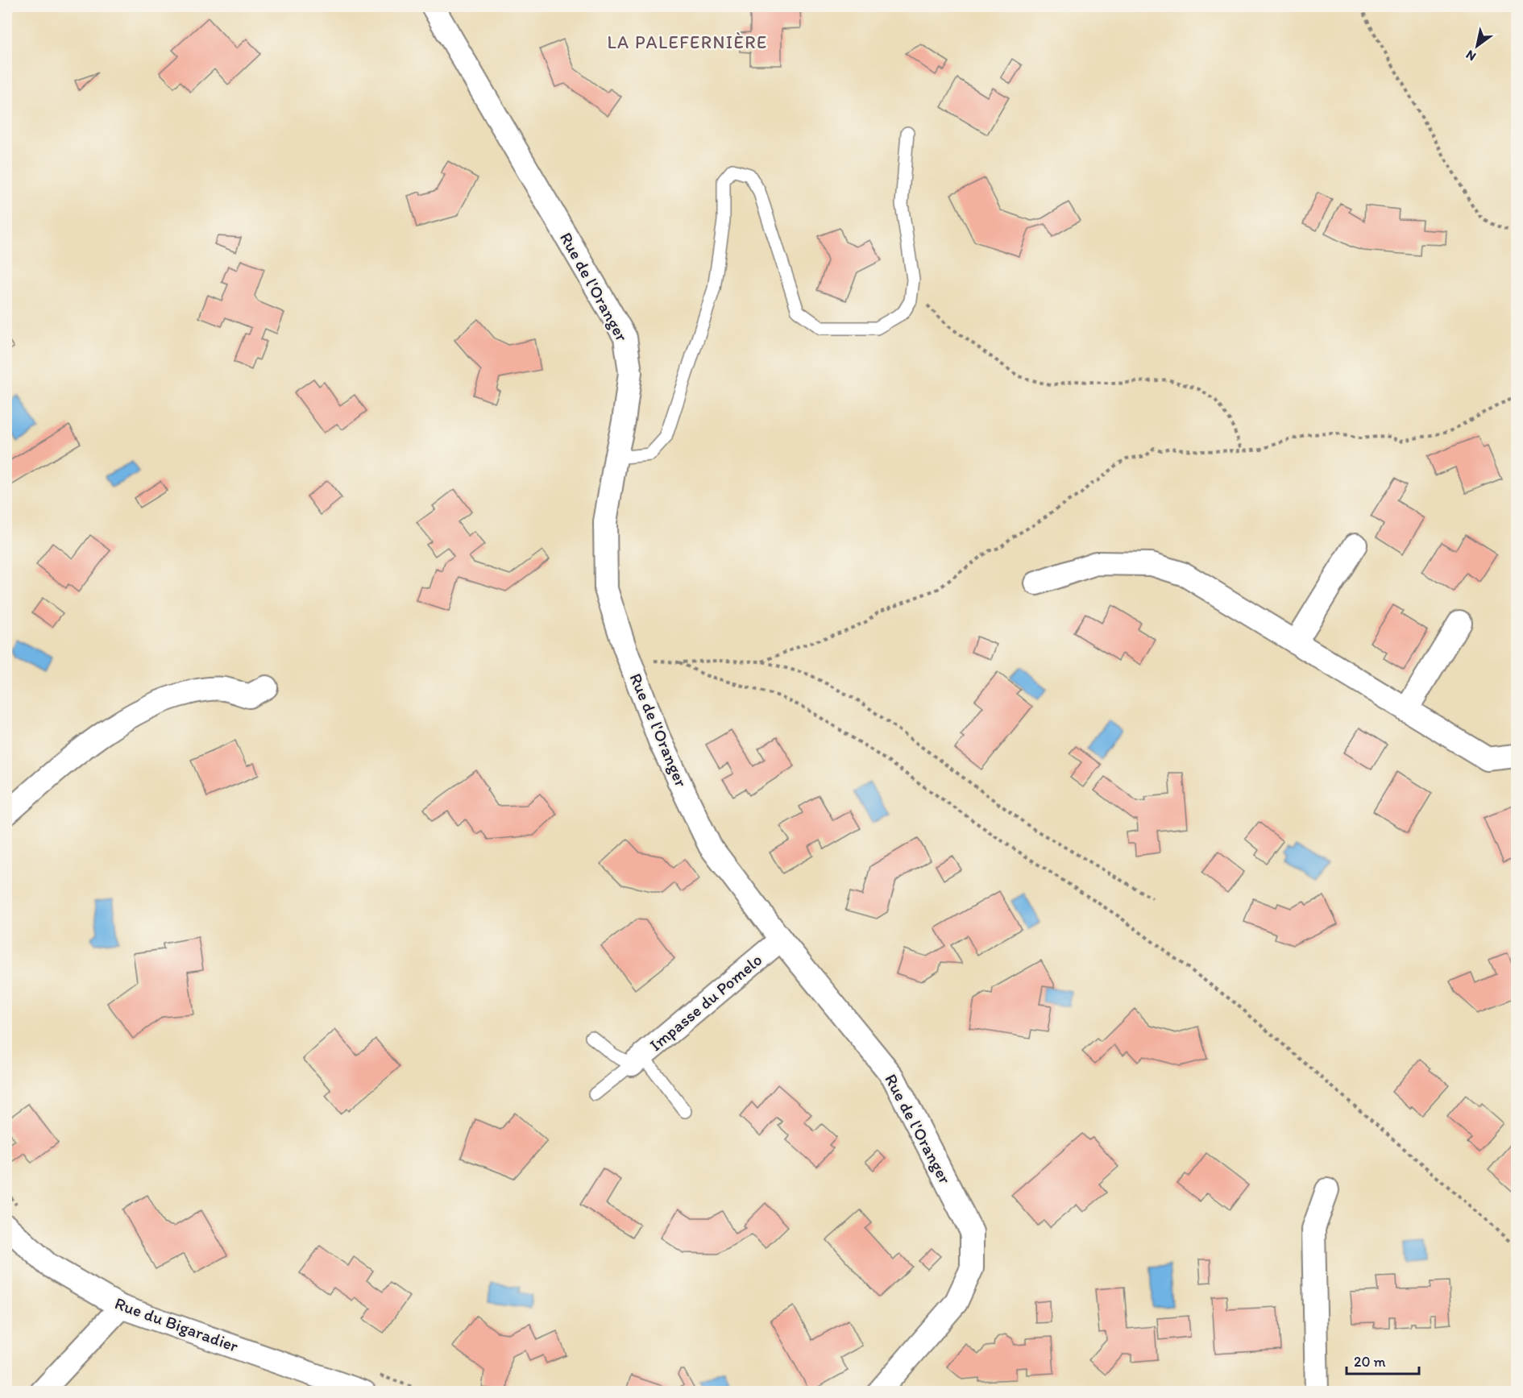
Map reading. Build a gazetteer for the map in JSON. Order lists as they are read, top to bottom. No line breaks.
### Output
{"streets":{"street":["Rue de l'Oranger","Impasse du Pomelo","Rue du Bigaradier"]},"crossings":[["Rue de l'Oranger","Impasse du Pomelo"]],"districts":["LA PALEFERNIÈRE"],"scale_bar":"20 m","north":"bottom left"}
